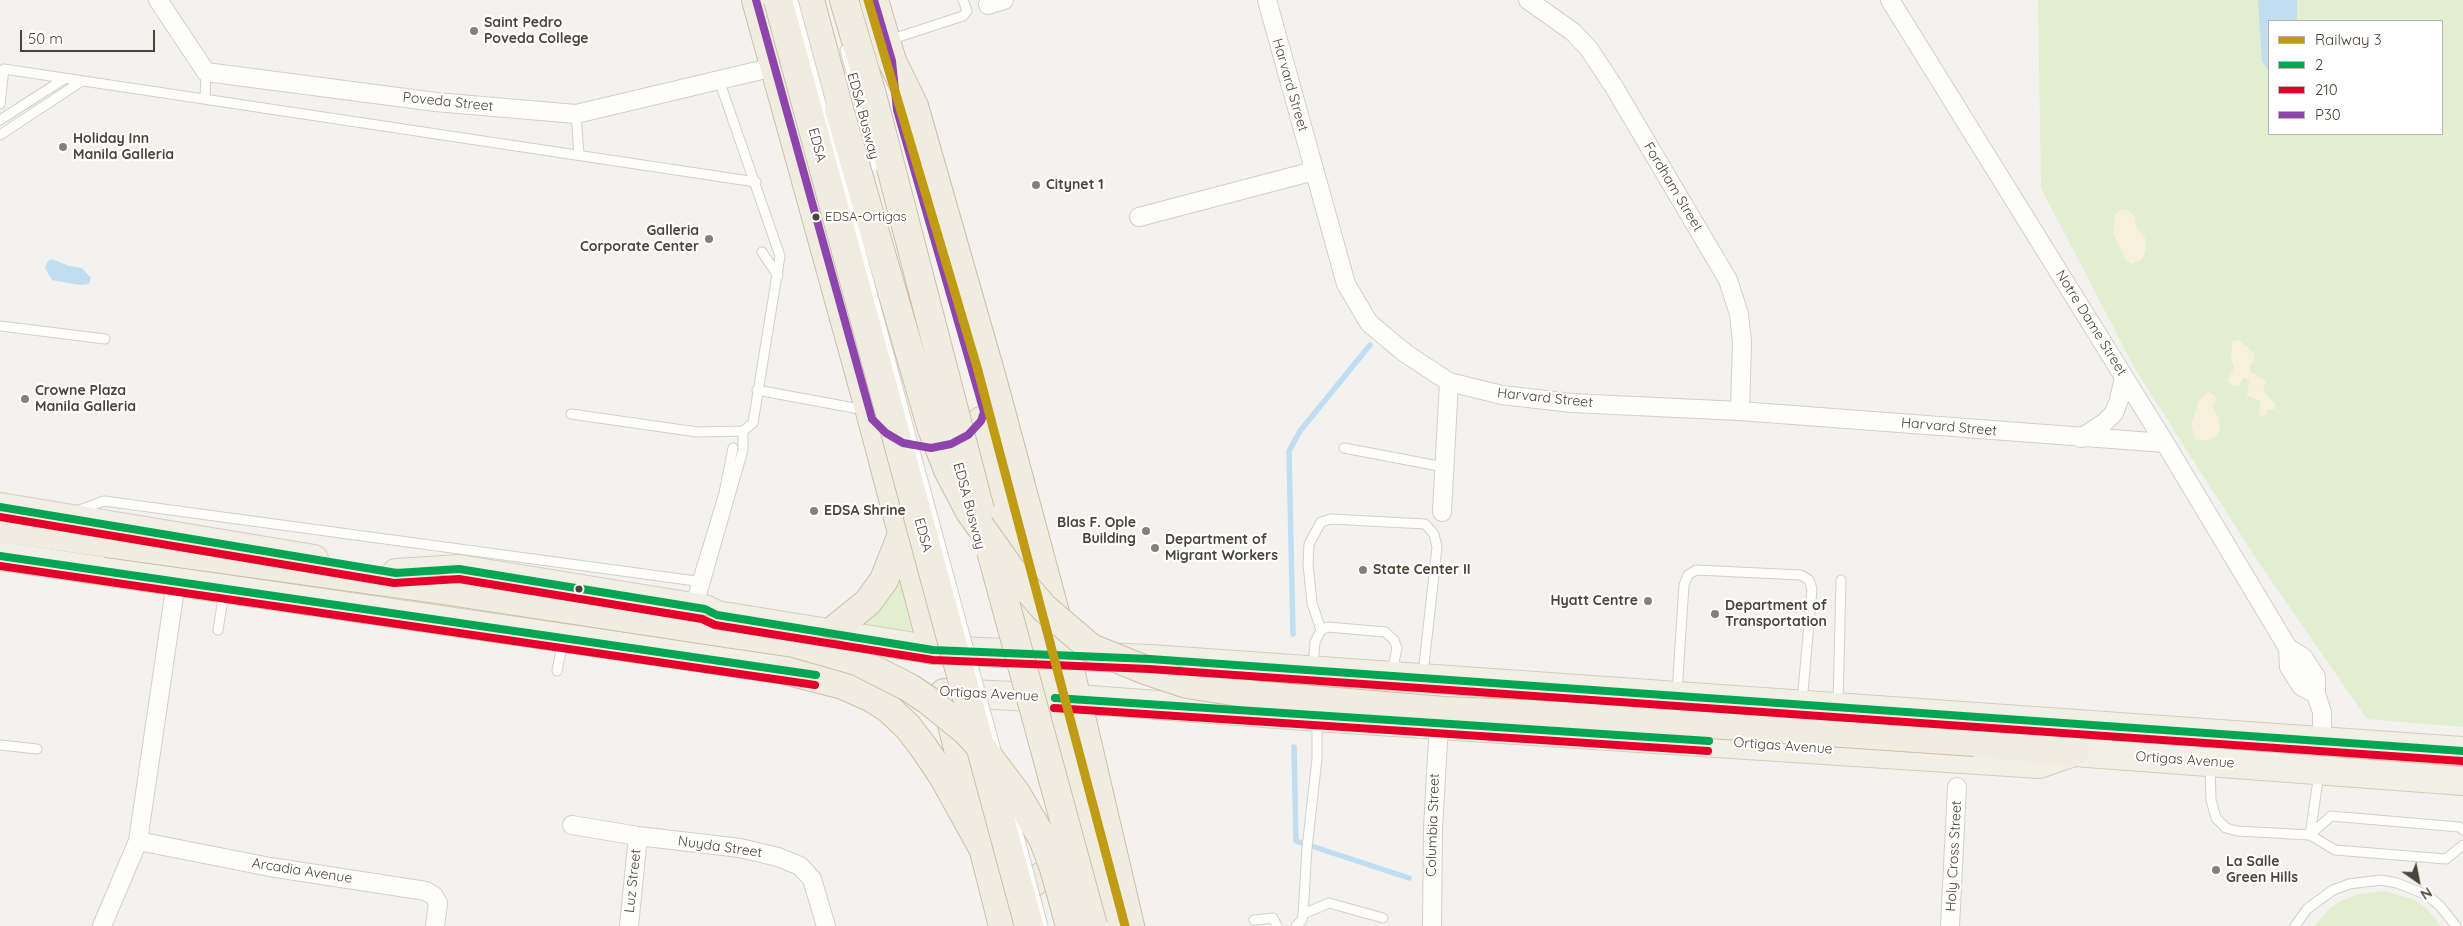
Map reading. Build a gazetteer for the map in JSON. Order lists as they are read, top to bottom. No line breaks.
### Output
{"streets":{"highway":["EDSA"],"main road":["Ortigas Avenue"],"street":["Harvard Street","Poveda Street","Fordham Street","Notre Dame Street","Columbia Street","Nuyda Street","Holy Cross Street","Arcadia Avenue","Luz Street"],"lane":["EDSA Busway"]},"crossings":[["Harvard Street","Fordham Street"],["Harvard Street","Notre Dame Street"],["Notre Dame Street","Ortigas Avenue"],["Ortigas Avenue","Columbia Street"],["Nuyda Street","Luz Street"]],"places":["Saint Pedro Poveda College","Holiday Inn Manila Galleria","Citynet 1","EDSA-Ortigas","Galleria Corporate Center","Crowne Plaza Manila Galleria","EDSA Shrine","Blas F. Ople Building","Department of Migrant Workers","State Center II","Hyatt Centre","Department of Transportation","La Salle Green Hills"],"lines":["rail line 3","transit line P30","transit line 2","transit line 210"],"legend":["Railway 3","2","210","P30"],"scale_bar":"50 m","north":"bottom right"}
